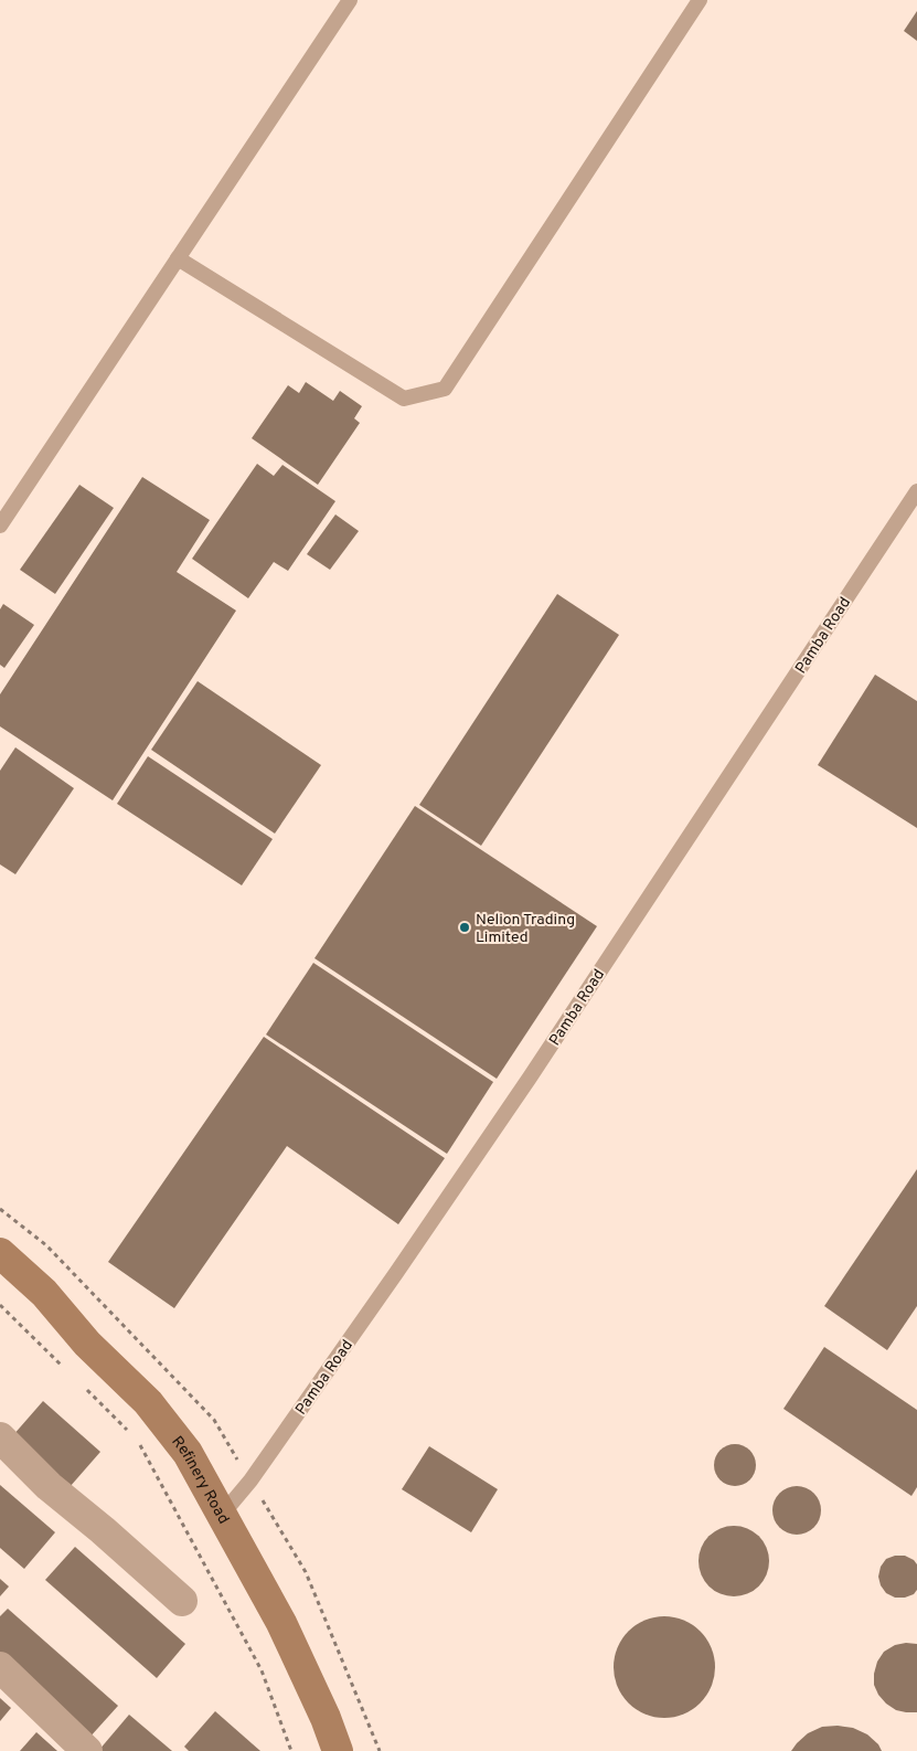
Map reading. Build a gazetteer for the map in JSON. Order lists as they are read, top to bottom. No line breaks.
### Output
{"streets":{"main road":["Refinery Road"],"lane":["Pamba Road"]},"crossings":[["Pamba Road","Refinery Road"]],"places":["Nelion Trading Limited"]}
